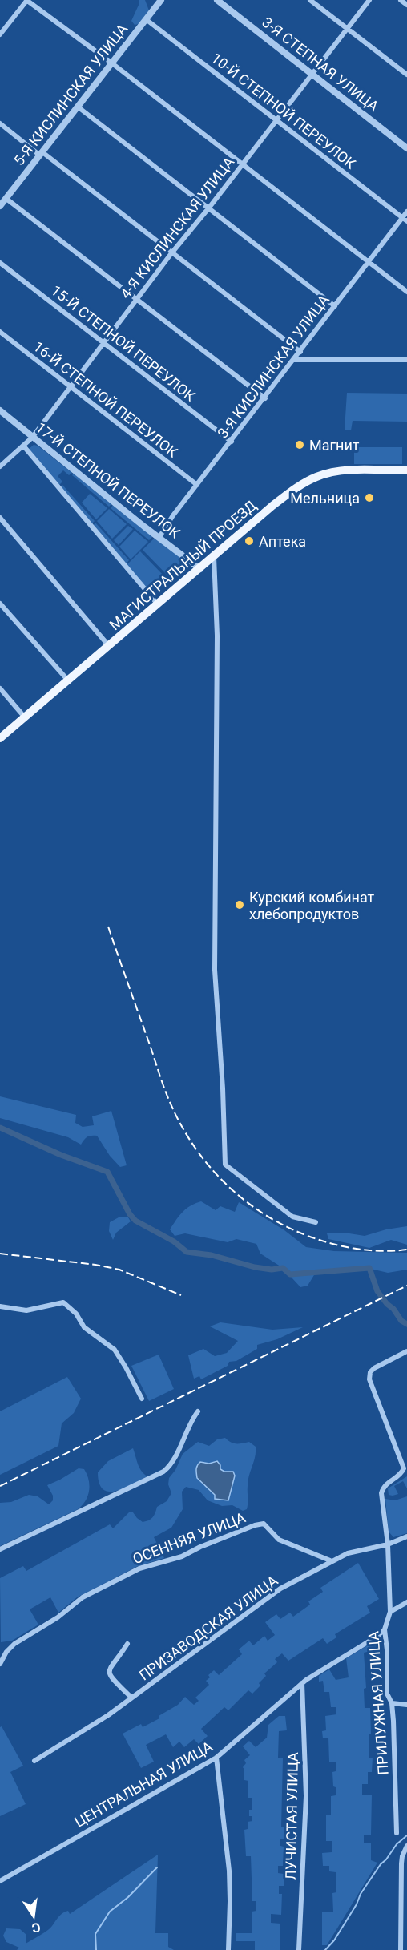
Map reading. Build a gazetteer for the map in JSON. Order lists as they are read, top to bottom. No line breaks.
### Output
{"streets":{"main road":["МАГИСТРАЛЬНЫЙ ПРОЕЗД"],"street":["3-Я СТЕПНАЯ УЛИЦА","5-Я КИСЛИНСКАЯ УЛИЦА","10-Й СТЕПНОЙ ПЕРЕУЛОК","4-Я КИСЛИНСКАЯ УЛИЦА","15-Й СТЕПНОЙ ПЕРЕУЛОК","3-Я КИСЛИНСКАЯ УЛИЦА","16-Й СТЕПНОЙ ПЕРЕУЛОК","17-Й СТЕПНОЙ ПЕРЕУЛОК","ОСЕННЯЯ УЛИЦА","ПРИЗАВОДСКАЯ УЛИЦА","ПРИЛУЖНАЯ УЛИЦА","ЦЕНТРАЛЬНАЯ УЛИЦА","ЛУЧИСТАЯ УЛИЦА"]},"crossings":[["3-Я СТЕПНАЯ УЛИЦА","4-Я КИСЛИНСКАЯ УЛИЦА"],["5-Я КИСЛИНСКАЯ УЛИЦА","10-Й СТЕПНОЙ ПЕРЕУЛОК"],["10-Й СТЕПНОЙ ПЕРЕУЛОК","4-Я КИСЛИНСКАЯ УЛИЦА"],["10-Й СТЕПНОЙ ПЕРЕУЛОК","3-Я КИСЛИНСКАЯ УЛИЦА"],["4-Я КИСЛИНСКАЯ УЛИЦА","15-Й СТЕПНОЙ ПЕРЕУЛОК"],["4-Я КИСЛИНСКАЯ УЛИЦА","16-Й СТЕПНОЙ ПЕРЕУЛОК"],["4-Я КИСЛИНСКАЯ УЛИЦА","17-Й СТЕПНОЙ ПЕРЕУЛОК"],["15-Й СТЕПНОЙ ПЕРЕУЛОК","3-Я КИСЛИНСКАЯ УЛИЦА"],["3-Я КИСЛИНСКАЯ УЛИЦА","16-Й СТЕПНОЙ ПЕРЕУЛОК"],["3-Я КИСЛИНСКАЯ УЛИЦА","17-Й СТЕПНОЙ ПЕРЕУЛОК"],["17-Й СТЕПНОЙ ПЕРЕУЛОК","МАГИСТРАЛЬНЫЙ ПРОЕЗД"],["ОСЕННЯЯ УЛИЦА","ПРИЗАВОДСКАЯ УЛИЦА"],["ПРИЗАВОДСКАЯ УЛИЦА","ПРИЛУЖНАЯ УЛИЦА"],["ПРИЛУЖНАЯ УЛИЦА","ЦЕНТРАЛЬНАЯ УЛИЦА"],["ЦЕНТРАЛЬНАЯ УЛИЦА","ЛУЧИСТАЯ УЛИЦА"]],"places":["Магнит","Мельница","Аптека","Курский комбинат хлебопродуктов"],"north":"bottom"}
